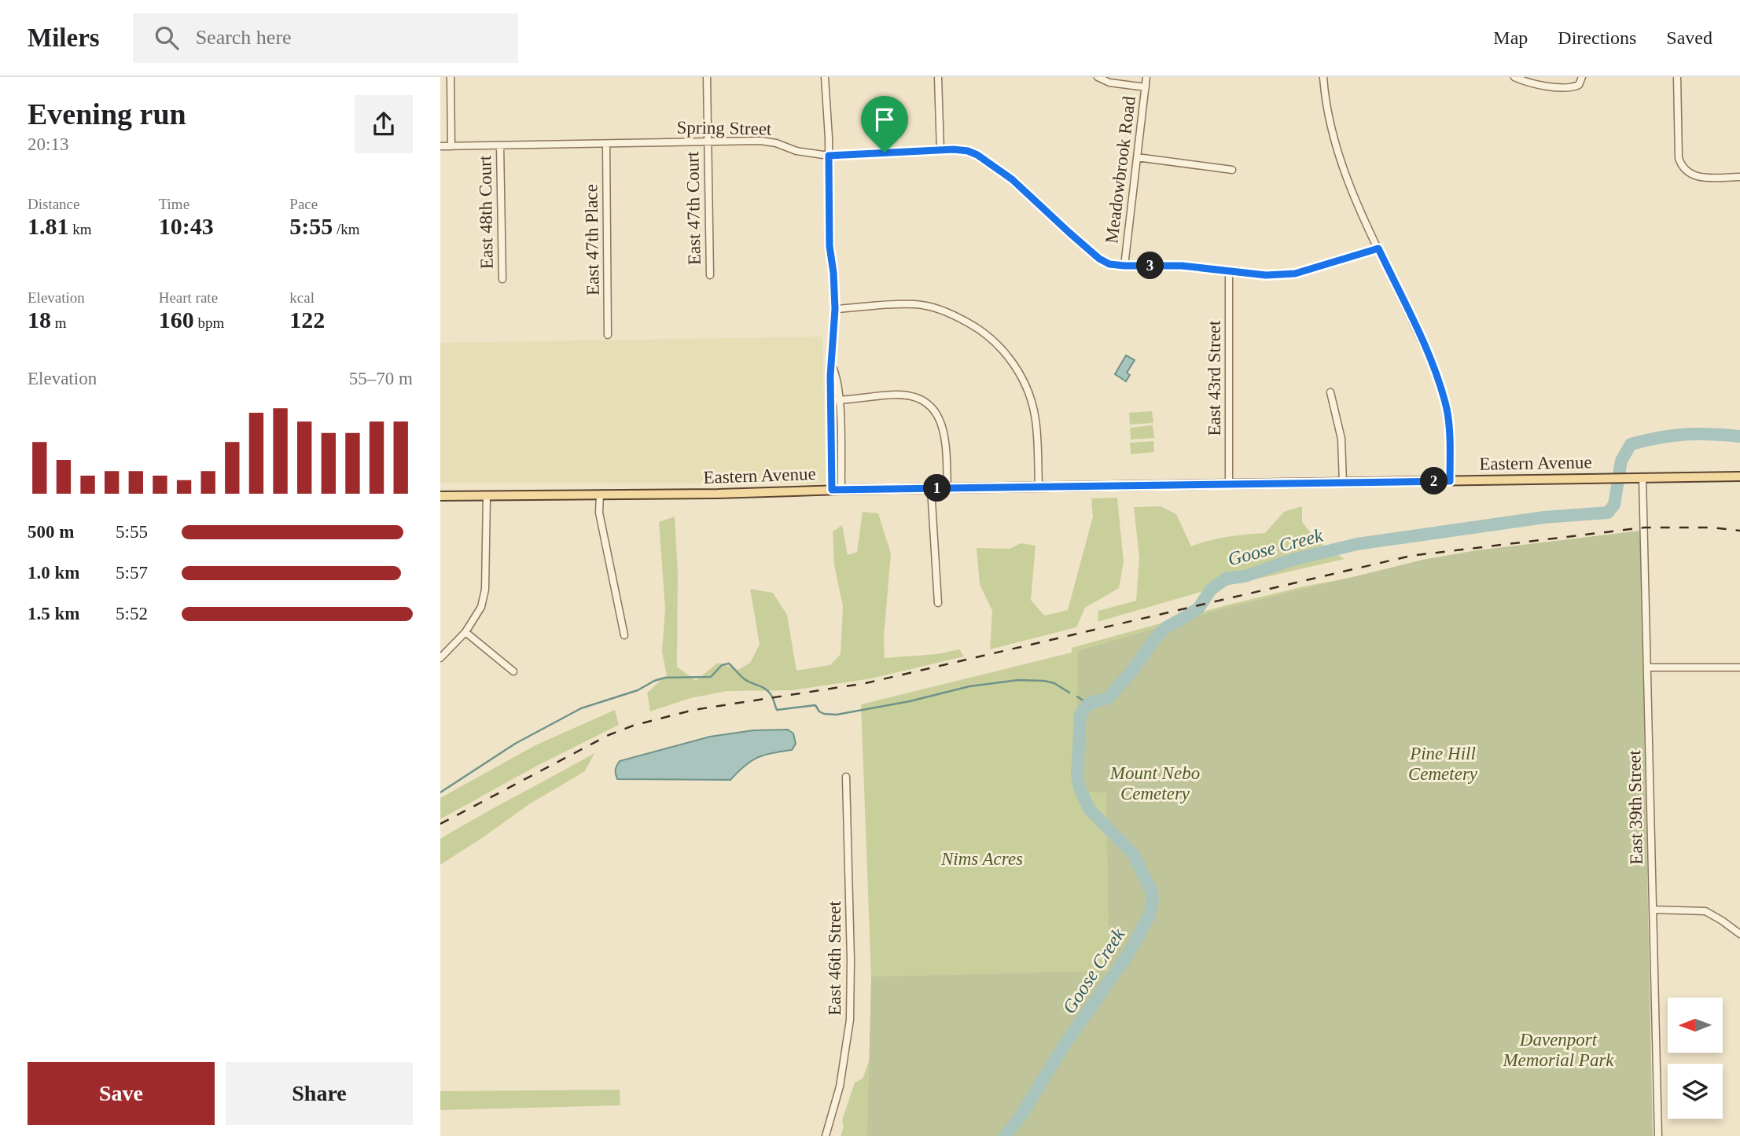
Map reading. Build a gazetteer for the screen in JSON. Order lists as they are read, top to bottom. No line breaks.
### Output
{"streets":{"main road":["Eastern Avenue"],"street":["Spring Street","Meadowbrook Road","East 47th Court","East 48th Court","East 47th Place","East 43rd Street","East 39th Street","East 46th Street"]},"crossings":[["Spring Street","Meadowbrook Road"],["Spring Street","East 47th Court"],["Spring Street","East 48th Court"],["Spring Street","East 47th Place"],["Spring Street","East 43rd Street"],["East 43rd Street","Eastern Avenue"],["Eastern Avenue","East 39th Street"]],"water":["Goose Creek"],"parks":["Pine Hill Cemetery","Mount Nebo Cemetery","Nims Acres","Davenport Memorial Park"],"north":"left","page":{"header":"Milers","search":"Search here","nav":["Map","Directions","Saved"],"heading":["Evening run","20:13"],"stats":[["Distance","1.81 km"],["Time","10:43"],["Pace","5:55 /km"],["Elevation","18 m"],["Heart rate","160 bpm"],["kcal","122"]],"pins":["3","2","1"],"chart":["Elevation","55–70 m"],"list":[{"name":"500 m","note":"5:55"},{"name":"1.0 km","note":"5:57"},{"name":"1.5 km","note":"5:52"}],"buttons":["Save","Share"]}}
